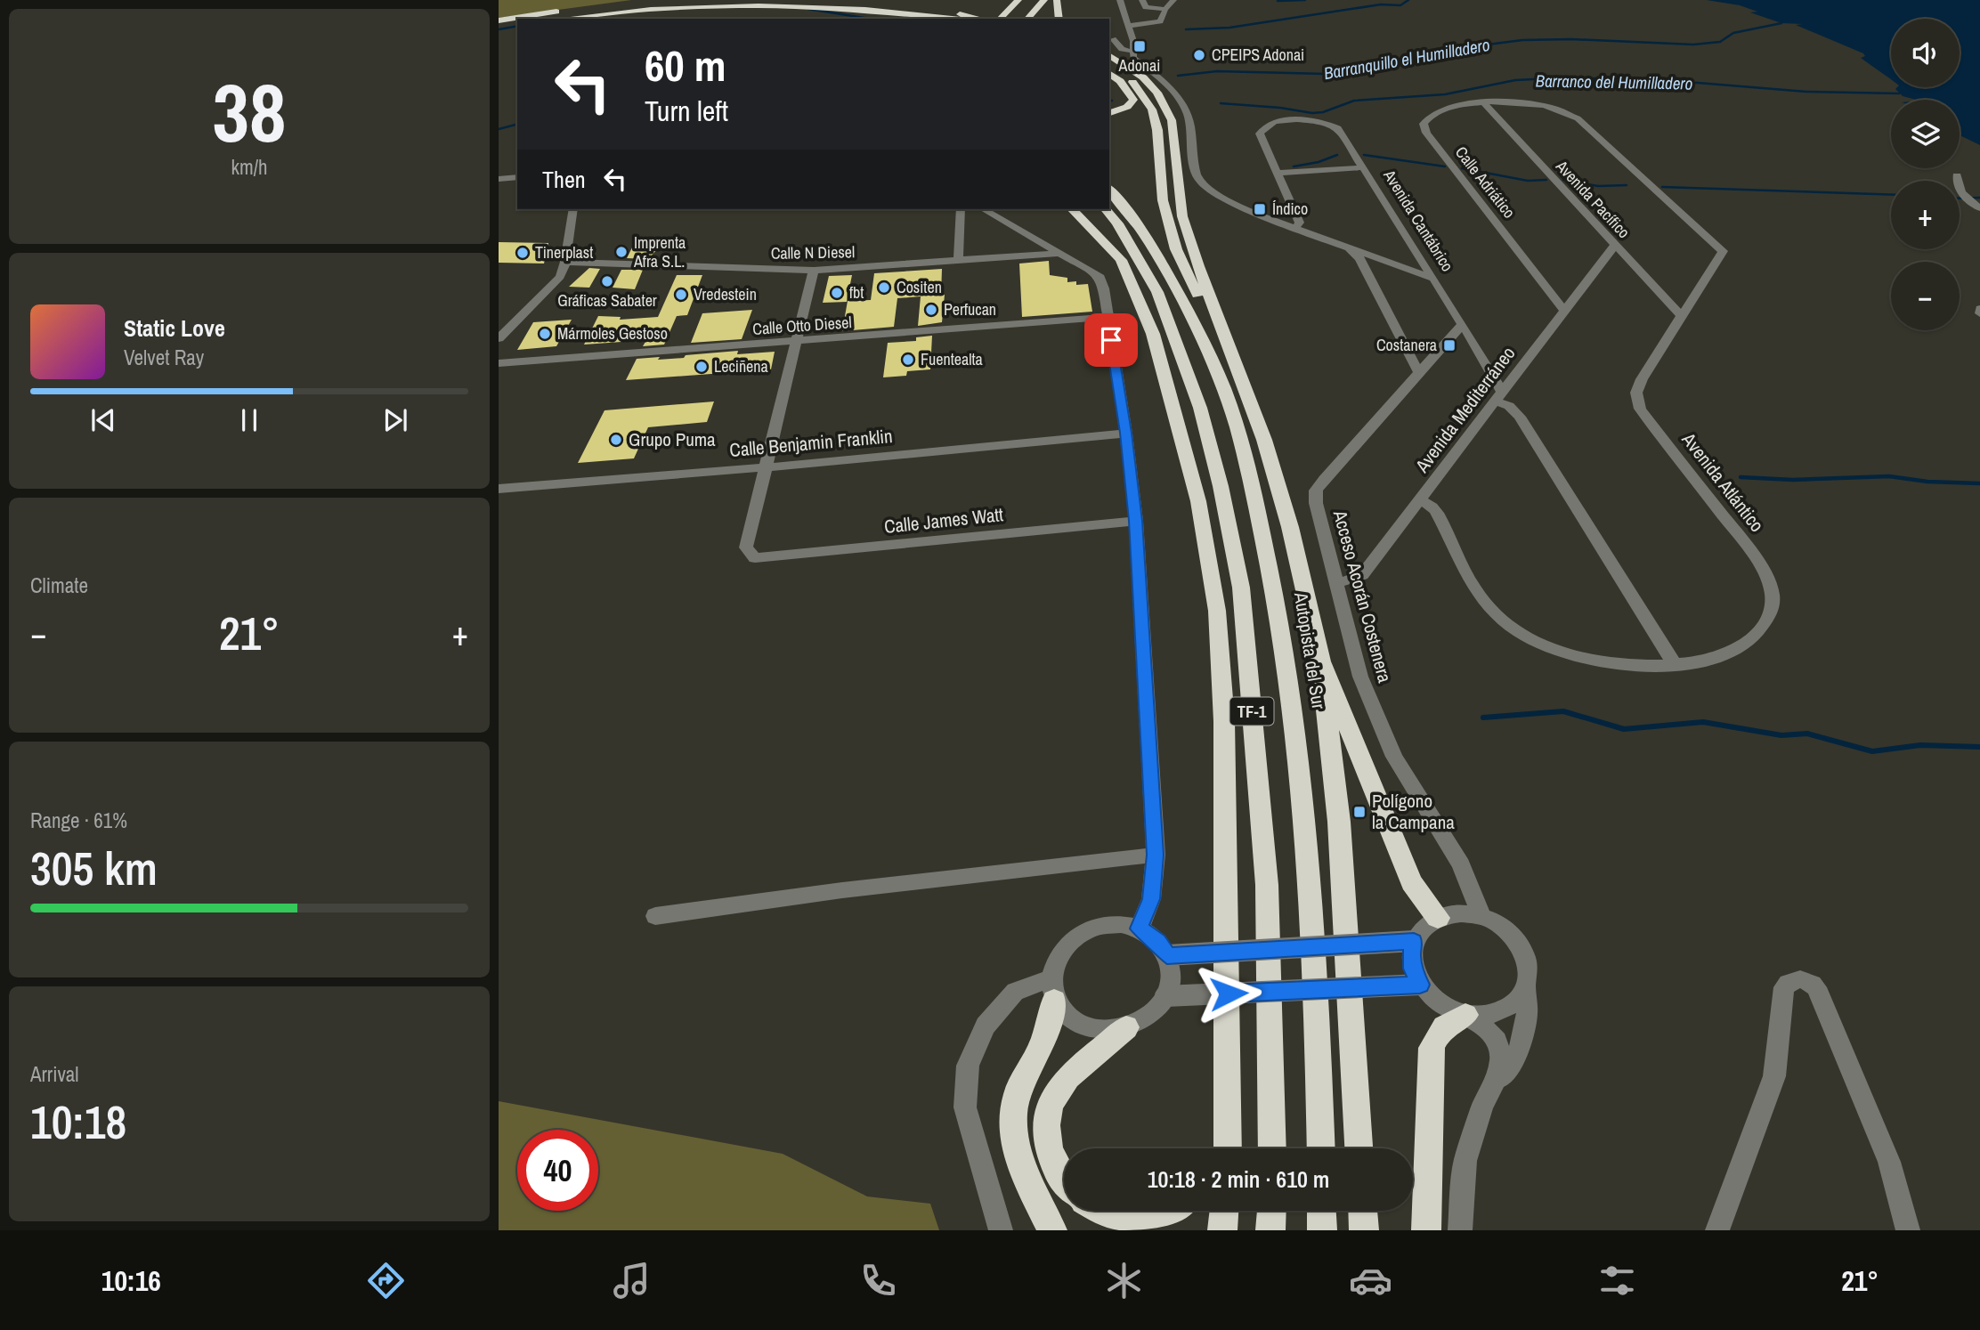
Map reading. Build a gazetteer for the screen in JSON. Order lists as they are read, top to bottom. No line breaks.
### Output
{"streets":{"highway":["Autopista del Sur","TF-1"],"street":["Calle Adriático","Avenida Pacífico","Avenida Cantábrico","Calle N Diesel","Calle Otto Diesel","Avenida Mediterráneo","Calle Benjamin Franklin","Avenida Atlántico","Calle James Watt","Acceso Acorán Costenera"]},"crossings":[["Calle Adriático","Avenida Pacífico"],["Calle Adriático","Avenida Mediterráneo"],["Calle Adriático","Avenida Atlántico"],["Avenida Pacífico","Avenida Mediterráneo"],["Avenida Pacífico","Avenida Atlántico"],["Avenida Cantábrico","Avenida Mediterráneo"],["Avenida Cantábrico","Avenida Atlántico"],["Avenida Mediterráneo","Avenida Atlántico"],["Avenida Mediterráneo","Acceso Acorán Costenera"],["Calle Benjamin Franklin","Calle James Watt"]],"water":["Barranquillo el Humilladero","Barranco del Humilladero"],"places":{"transit":["Adonai","Índico","Costanera","Polígono la Campana"],"other":["CPEIPS Adonai","Imprenta Afra S.L.","Tinerplast","Gráficas Sabater","Cositen","fbt","Vredestein","Perfucan","Mármoles Gestoso","Fuentealta","Leciñena","Grupo Puma"]},"page":{"tile":[["38","km/h"],"Climate",["Range · 61%","305 km"],["Arrival","10:18"]],"map_buttons":["+","−"],"turn":["60 m","Turn left"],"then":"Then","song":["Static Love","Velvet Ray"],"heat":["−","21°","+"],"limit":"40","trip":"10:18 · 2 min · 610 m","tabs":["10:16","21°"]}}
